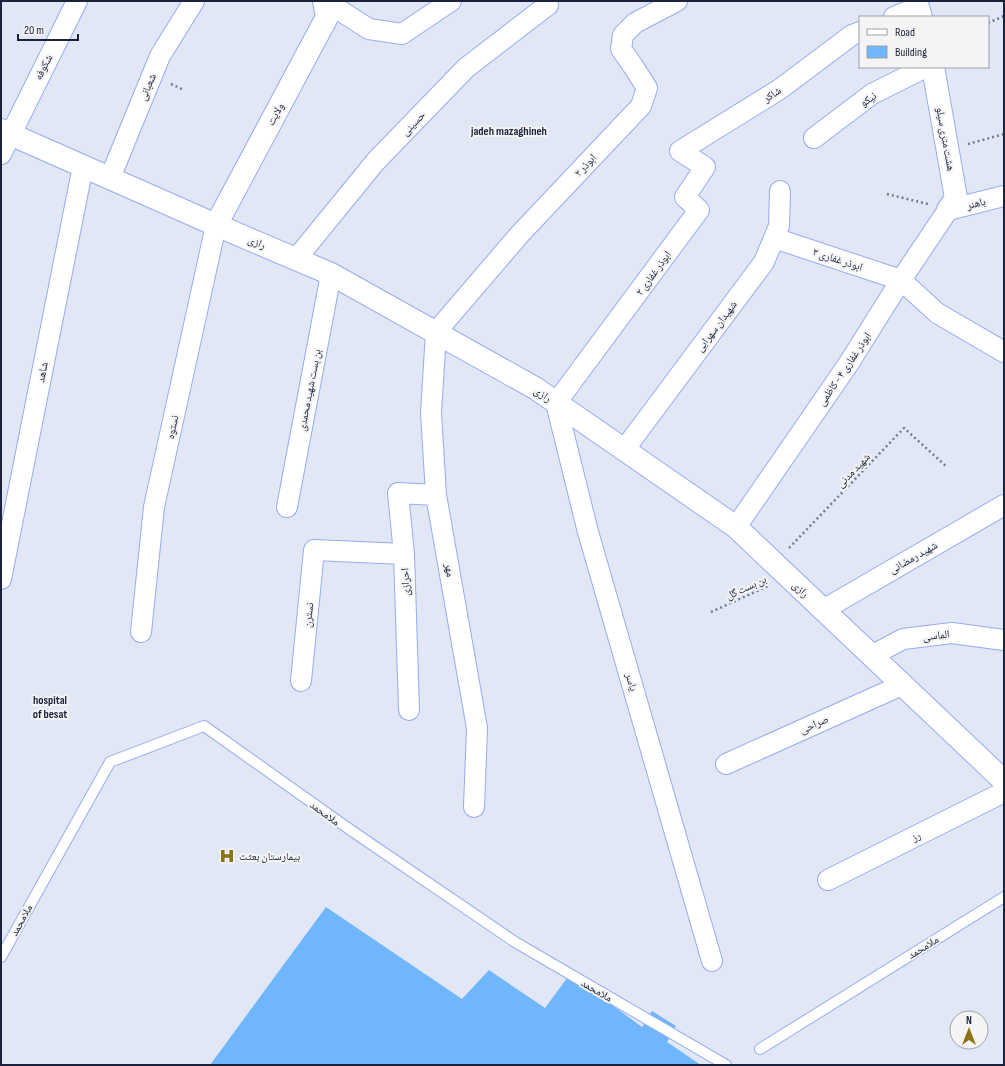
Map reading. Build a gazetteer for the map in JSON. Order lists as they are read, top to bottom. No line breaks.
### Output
{"streets":{"main road":["ولایت","هشت متری سیلو","رازی"],"street":["شکوفه","شعبانی","شاکر","نیکو","حسینی","ابوذر ۲","باهنر","ابوذر غفاری ۳","ابوذر غفاری ۲","شهیدان سهرابی","ابوذر غفاری ۴ - کاظمی","شاهد","بن بست شهید محمدی","نستوه","شهید رمضانی","مهر","احرازی","نسترن","الماسی","یاسر","صراحی","رز"],"lane":["ملامحمد"],"path":["شهید مدنی","بن بست گل"]},"crossings":[["شکوفه","رازی"],["شعبانی","رازی"],["شاکر","ابوذر غفاری ۲"],["ولایت","رازی"],["ولایت","نستوه"],["حسینی","رازی"],["هشت متری سیلو","باهنر"],["هشت متری سیلو","ابوذر غفاری ۴ - کاظمی"],["ابوذر ۲","رازی"],["ابوذر ۲","مهر"],["باهنر","ابوذر غفاری ۴ - کاظمی"],["رازی","ابوذر غفاری ۲"],["رازی","شهیدان سهرابی"],["رازی","ابوذر غفاری ۴ - کاظمی"],["رازی","شاهد"],["رازی","بن بست شهید محمدی"],["رازی","نستوه"],["رازی","شهید مدنی"],["رازی","شهید رمضانی"],["رازی","مهر"],["رازی","بن بست گل"],["رازی","الماسی"],["رازی","یاسر"],["رازی","صراحی"],["ابوذر غفاری ۳","شهیدان سهرابی"],["ابوذر غفاری ۳","ابوذر غفاری ۴ - کاظمی"],["ابوذر غفاری ۲","یاسر"],["شهید مدنی","بن بست گل"],["مهر","احرازی"],["احرازی","نسترن"]],"districts":["jadeh mazaghineh","hospital of besat"],"places":{"hospital":["بیمارستان بعثت"]},"legend":["Road","Building"],"scale_bar":"20 m","north":"top"}
